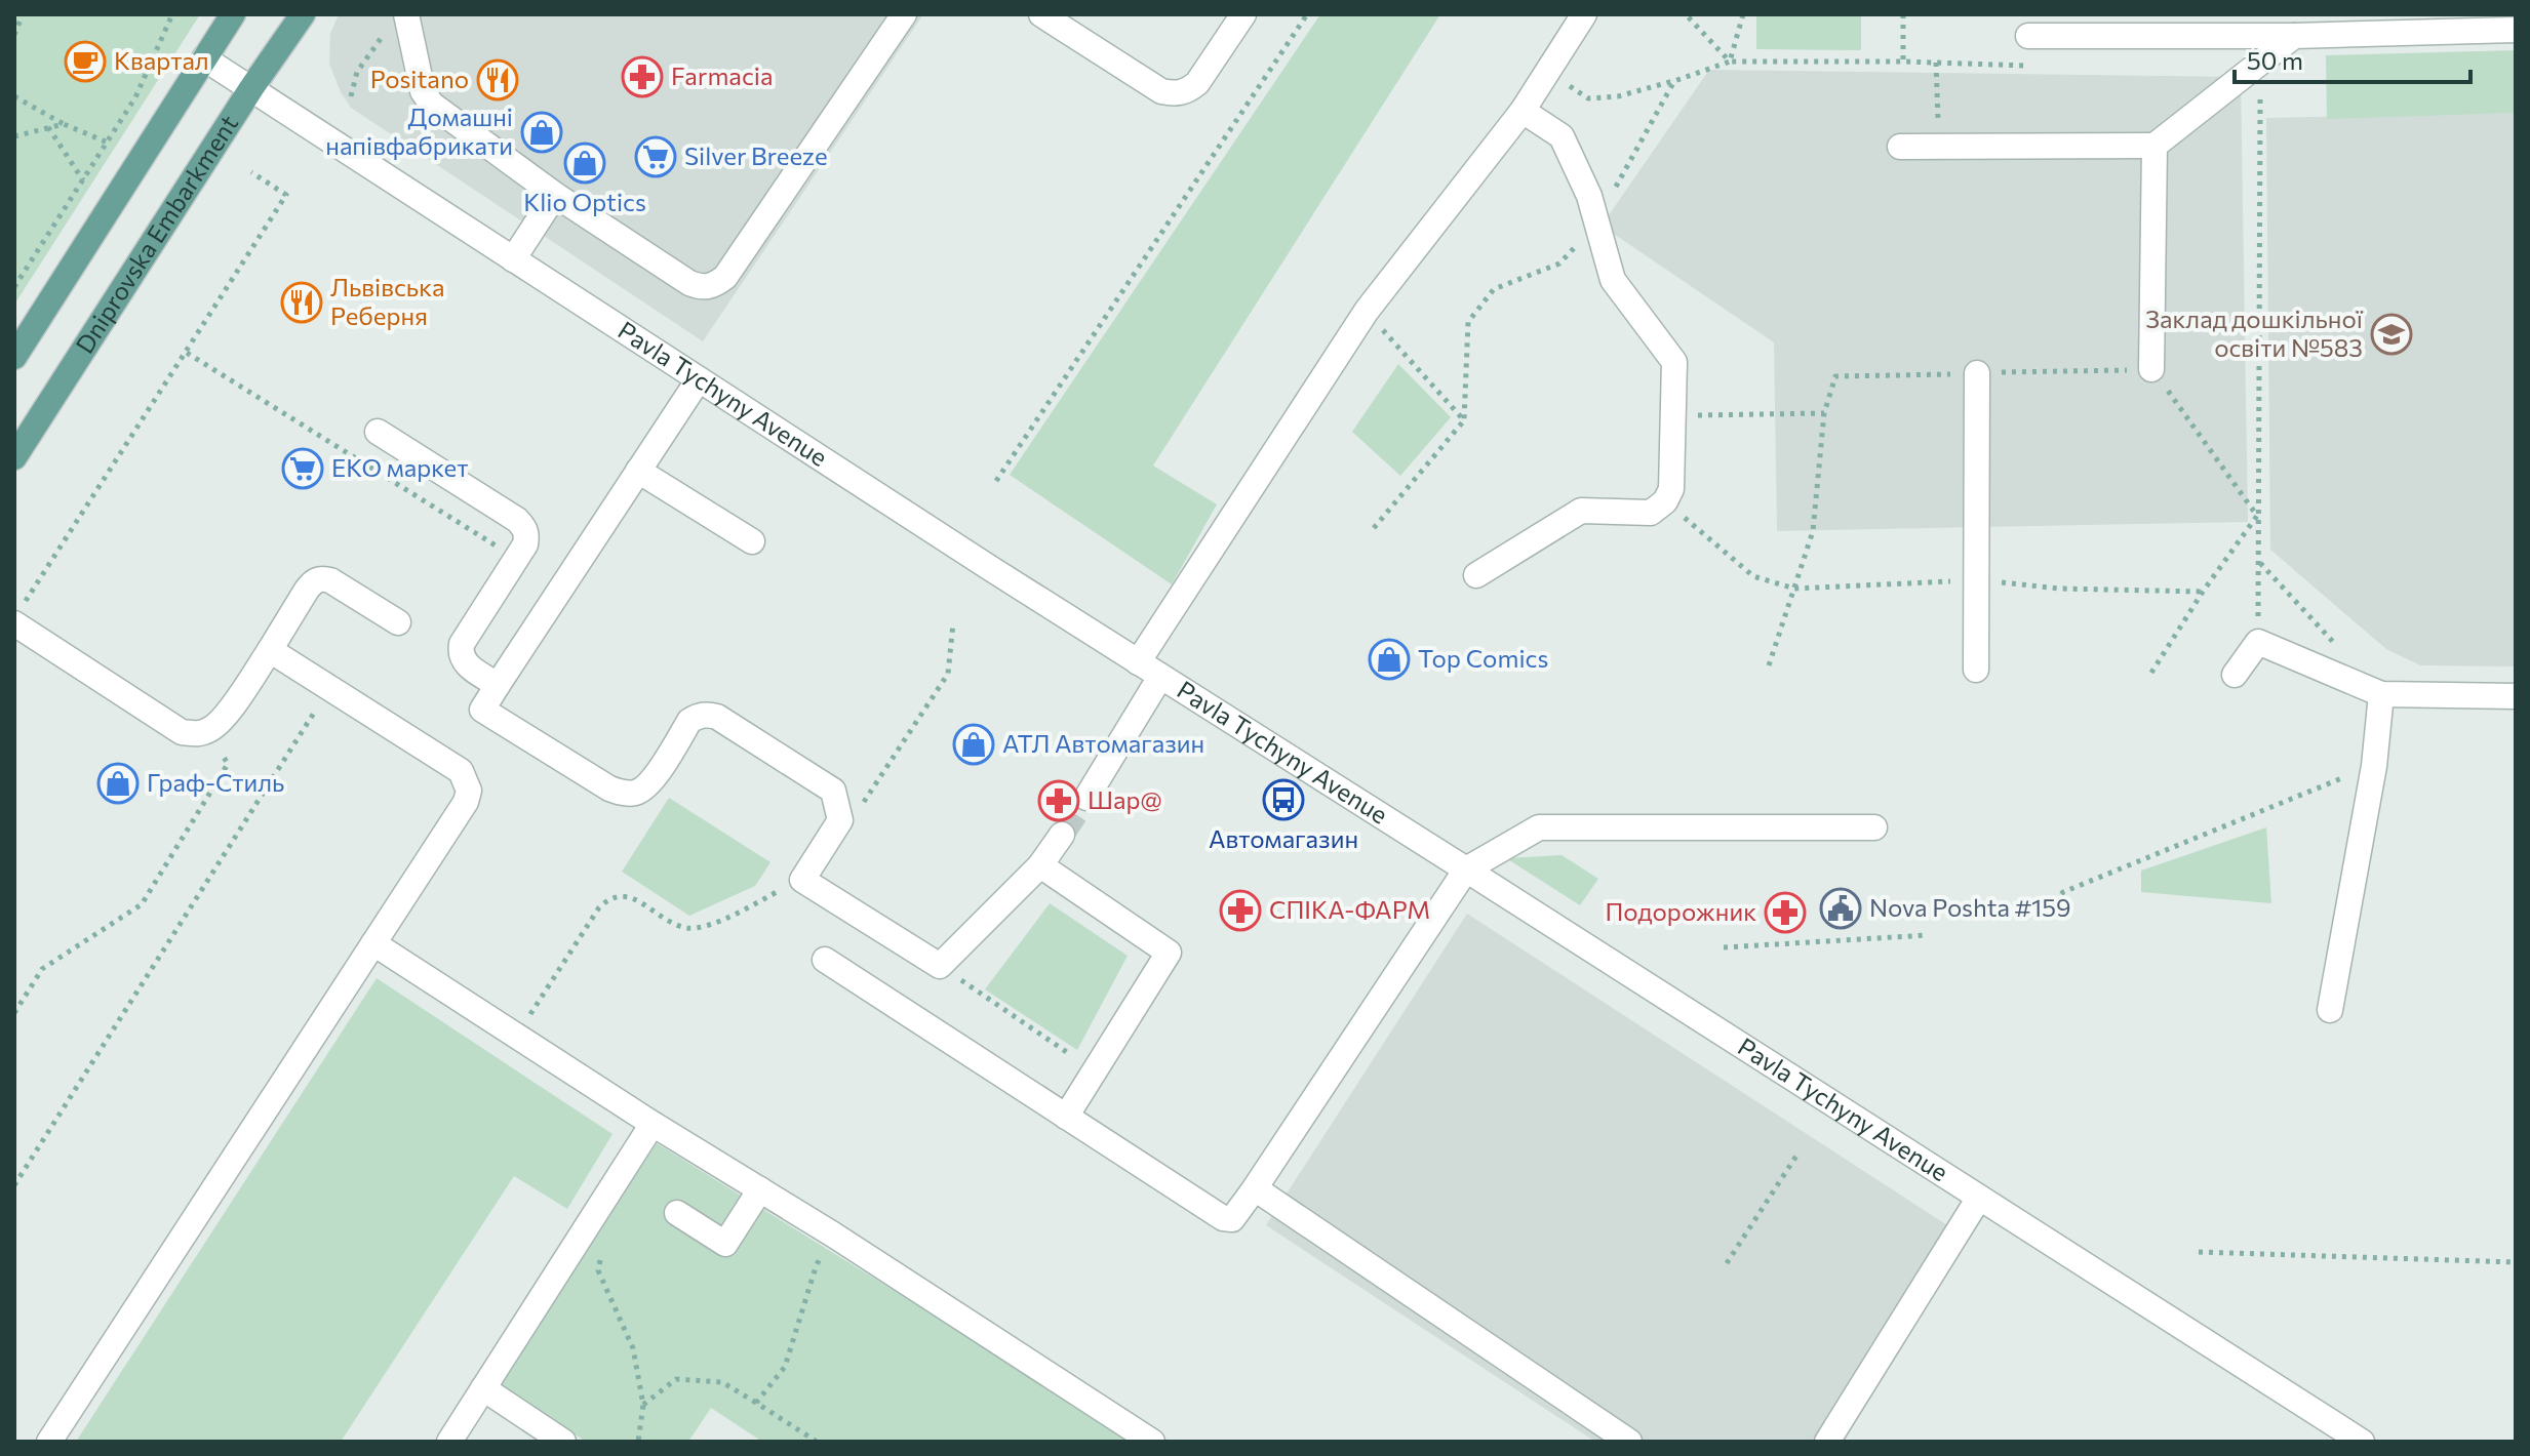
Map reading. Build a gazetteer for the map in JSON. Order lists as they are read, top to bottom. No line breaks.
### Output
{"streets":{"main road":["Dniprovska Embarkment"],"street":["Pavla Tychyny Avenue"]},"crossings":[["Dniprovska Embarkment","Pavla Tychyny Avenue"]],"places":{"cafe":["Квартал"],"pharmacy":["Farmacia","Шар@","СПІКА-ФАРМ","Подорожник"],"restaurant":["Positano","Львівська Реберня"],"shop":["Домашні напівфабрикати","Klio Optics","Top Comics","АТЛ Автомагазин","Граф-Стиль"],"supermarket":["Silver Breeze","ЕКО маркет"],"school or university":["Заклад дошкільної освіти №583"],"bus stop":["Автомагазин"],"public building":["Nova Poshta #159"]},"scale_bar":"50 m"}
